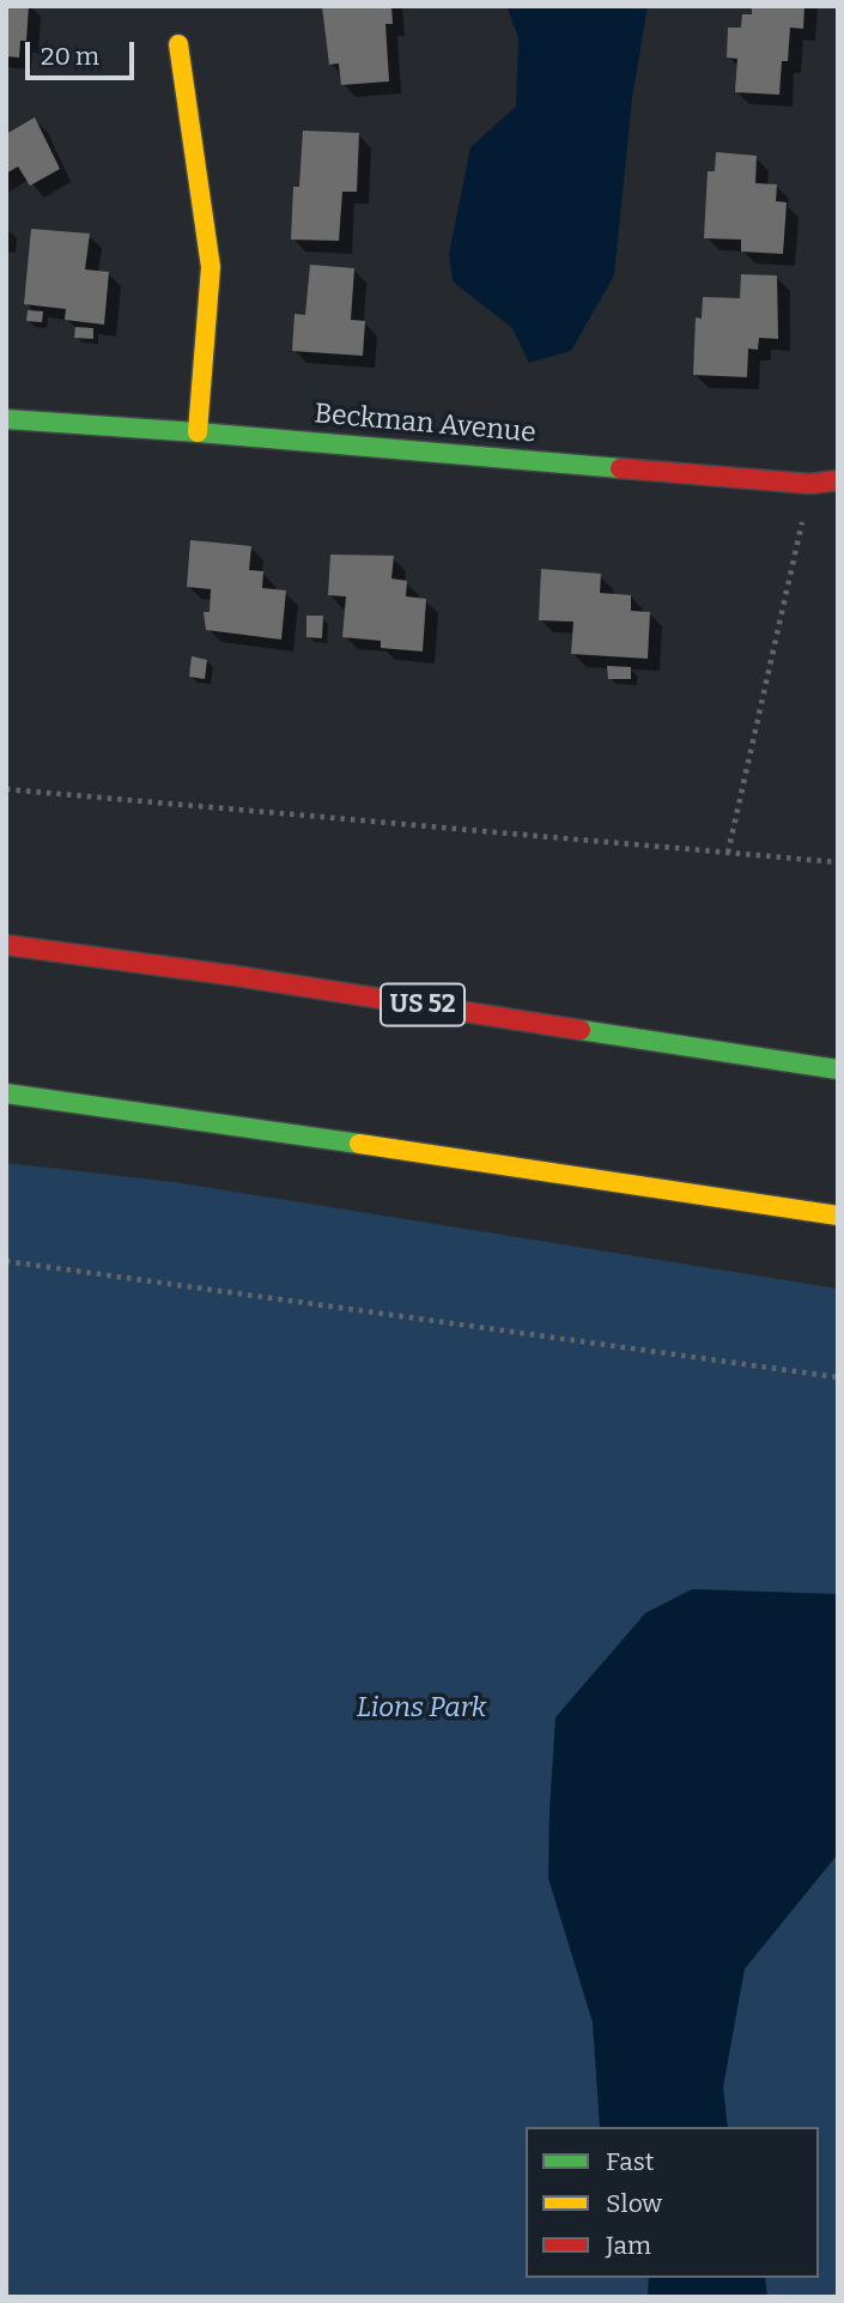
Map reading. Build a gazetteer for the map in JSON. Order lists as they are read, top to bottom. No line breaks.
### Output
{"streets":{"main road":["Beckman Avenue","US 52"]},"parks":["Lions Park"],"legend":["Fast","Slow","Jam"],"scale_bar":"20 m"}
